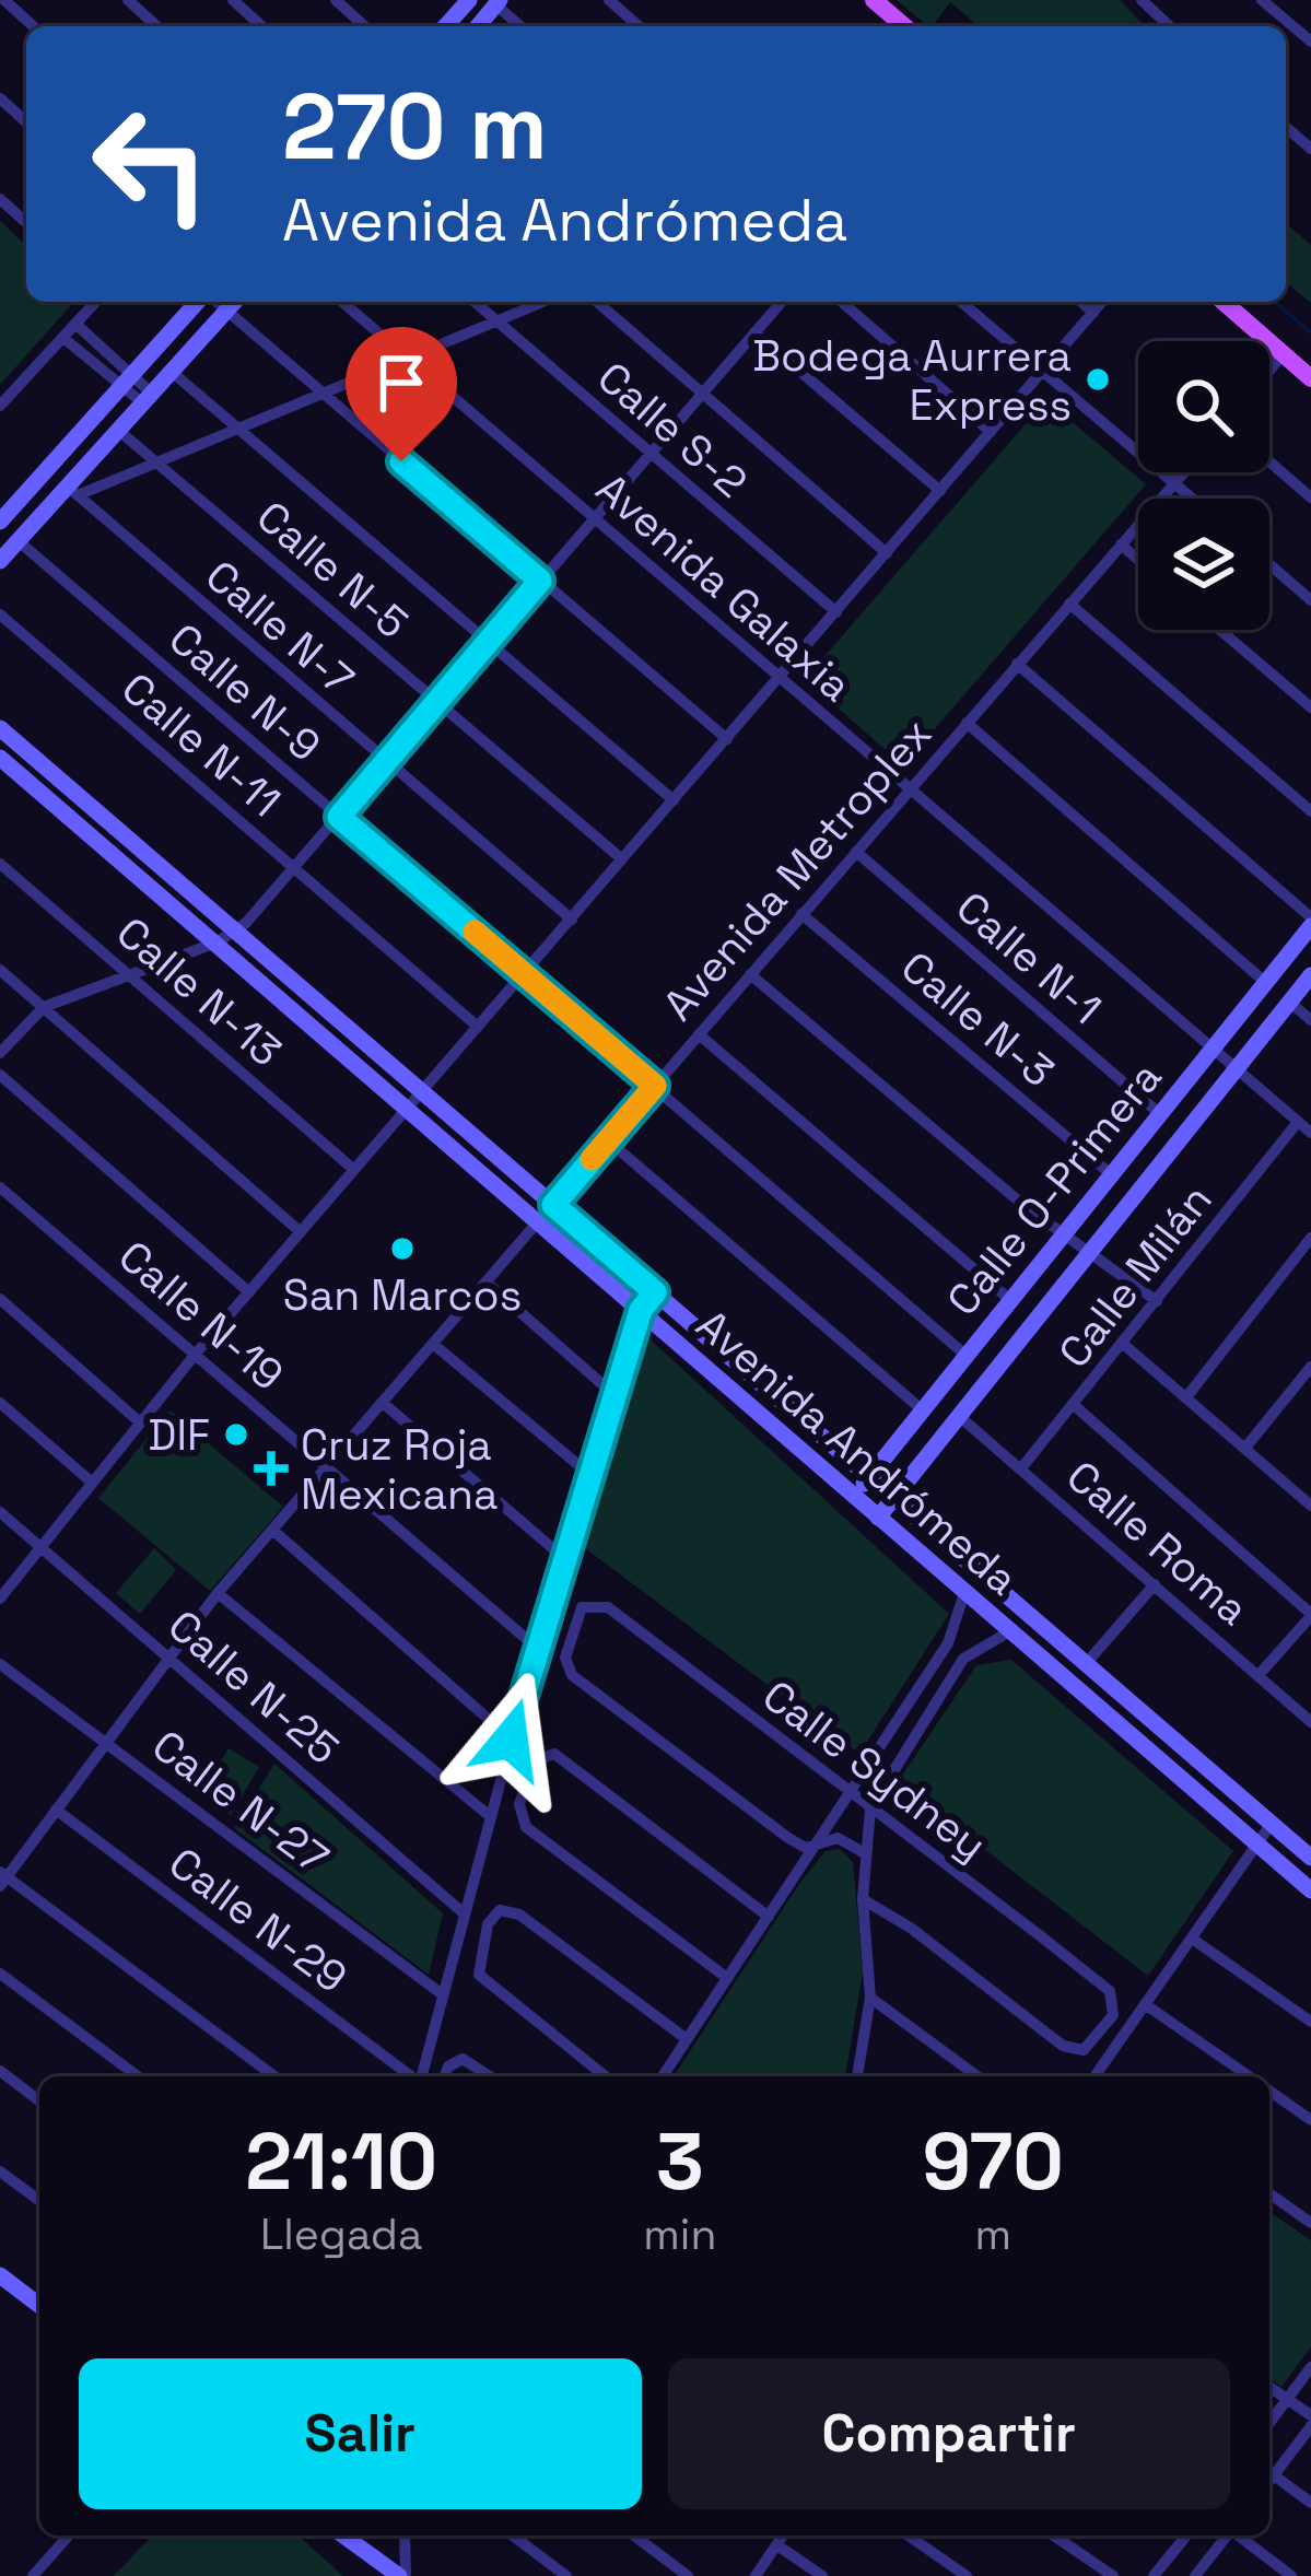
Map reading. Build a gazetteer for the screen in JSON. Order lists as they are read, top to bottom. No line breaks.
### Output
{"streets":{"street":["Calle S-2","Calle N-5","Avenida Galaxia","Calle N-7","Calle N-9","Calle N-11","Avenida Metroplex","Calle N-1","Calle N-13","Calle N-3","Calle O-Primera","Calle Milán","Calle N-19","Avenida Andrómeda","Calle Roma","Calle N-25","Calle Sydney","Calle N-27","Calle N-29"]},"crossings":[["Avenida Galaxia","Avenida Metroplex"],["Avenida Galaxia","Calle O-Primera"],["Avenida Galaxia","Calle Milán"],["Calle N-9","Avenida Metroplex"],["Calle N-9","Calle O-Primera"],["Avenida Metroplex","Calle N-1"],["Avenida Metroplex","Calle N-3"],["Avenida Metroplex","Calle N-19"],["Avenida Metroplex","Avenida Andrómeda"],["Avenida Metroplex","Calle N-25"],["Avenida Metroplex","Calle N-27"],["Avenida Metroplex","Calle N-29"],["Calle N-1","Calle O-Primera"],["Calle N-3","Calle O-Primera"],["Calle O-Primera","Avenida Andrómeda"],["Calle O-Primera","Calle Roma"],["Calle Milán","Calle Roma"]],"places":{"other":["Bodega Aurrera Express","San Marcos","DIF"],"health":["Cruz Roja Mexicana"]},"page":{"turn":["270 m","Avenida Andrómeda"],"eta":["21:10","Llegada","3","min","970","m"],"buttons":["Salir","Compartir"]}}
